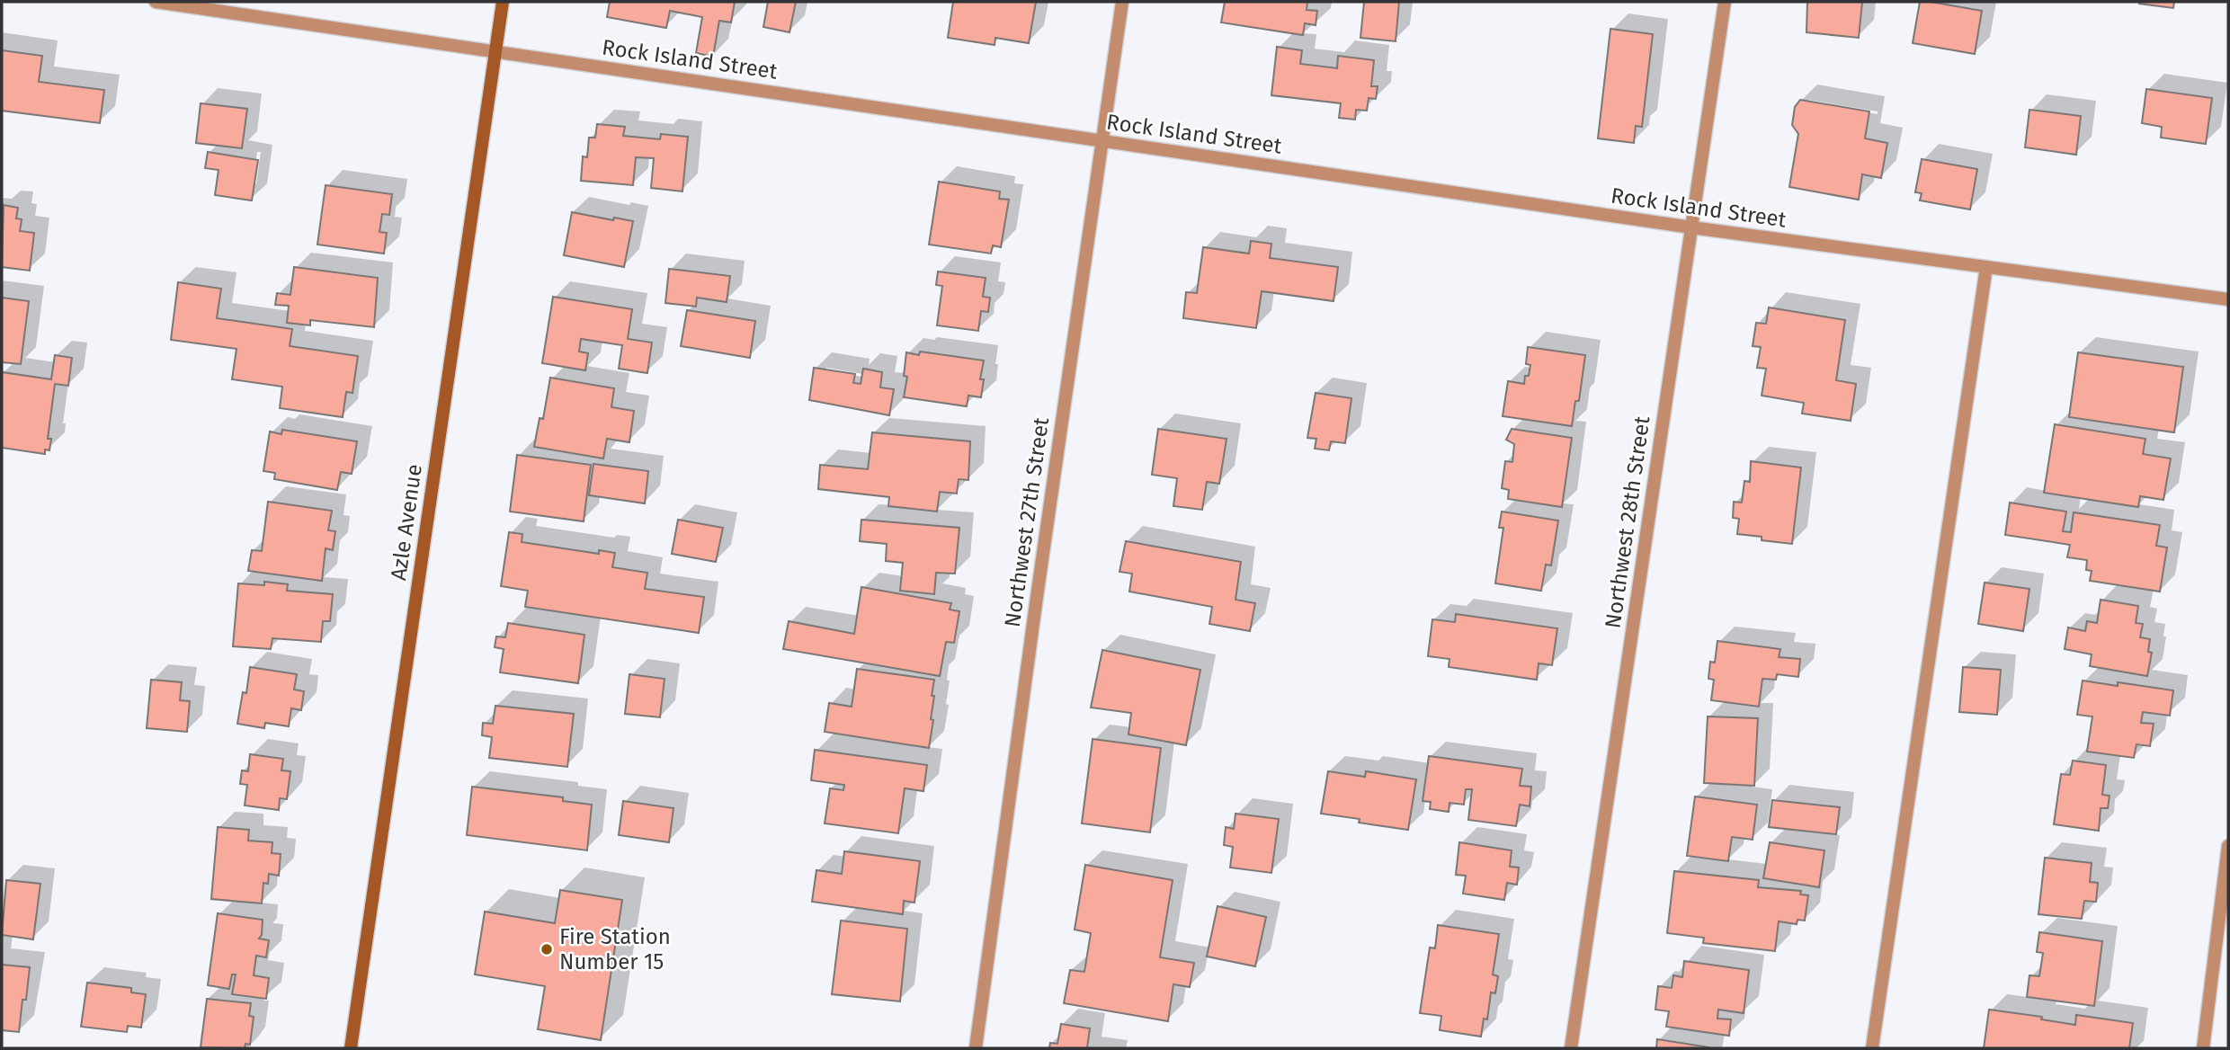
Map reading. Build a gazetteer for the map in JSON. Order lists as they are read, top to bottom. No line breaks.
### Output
{"streets":{"main road":["Azle Avenue"],"street":["Rock Island Street","Northwest 27th Street","Northwest 28th Street"]},"crossings":[["Rock Island Street","Azle Avenue"],["Rock Island Street","Northwest 27th Street"],["Rock Island Street","Northwest 28th Street"]],"places":["Fire Station Number 15"]}
